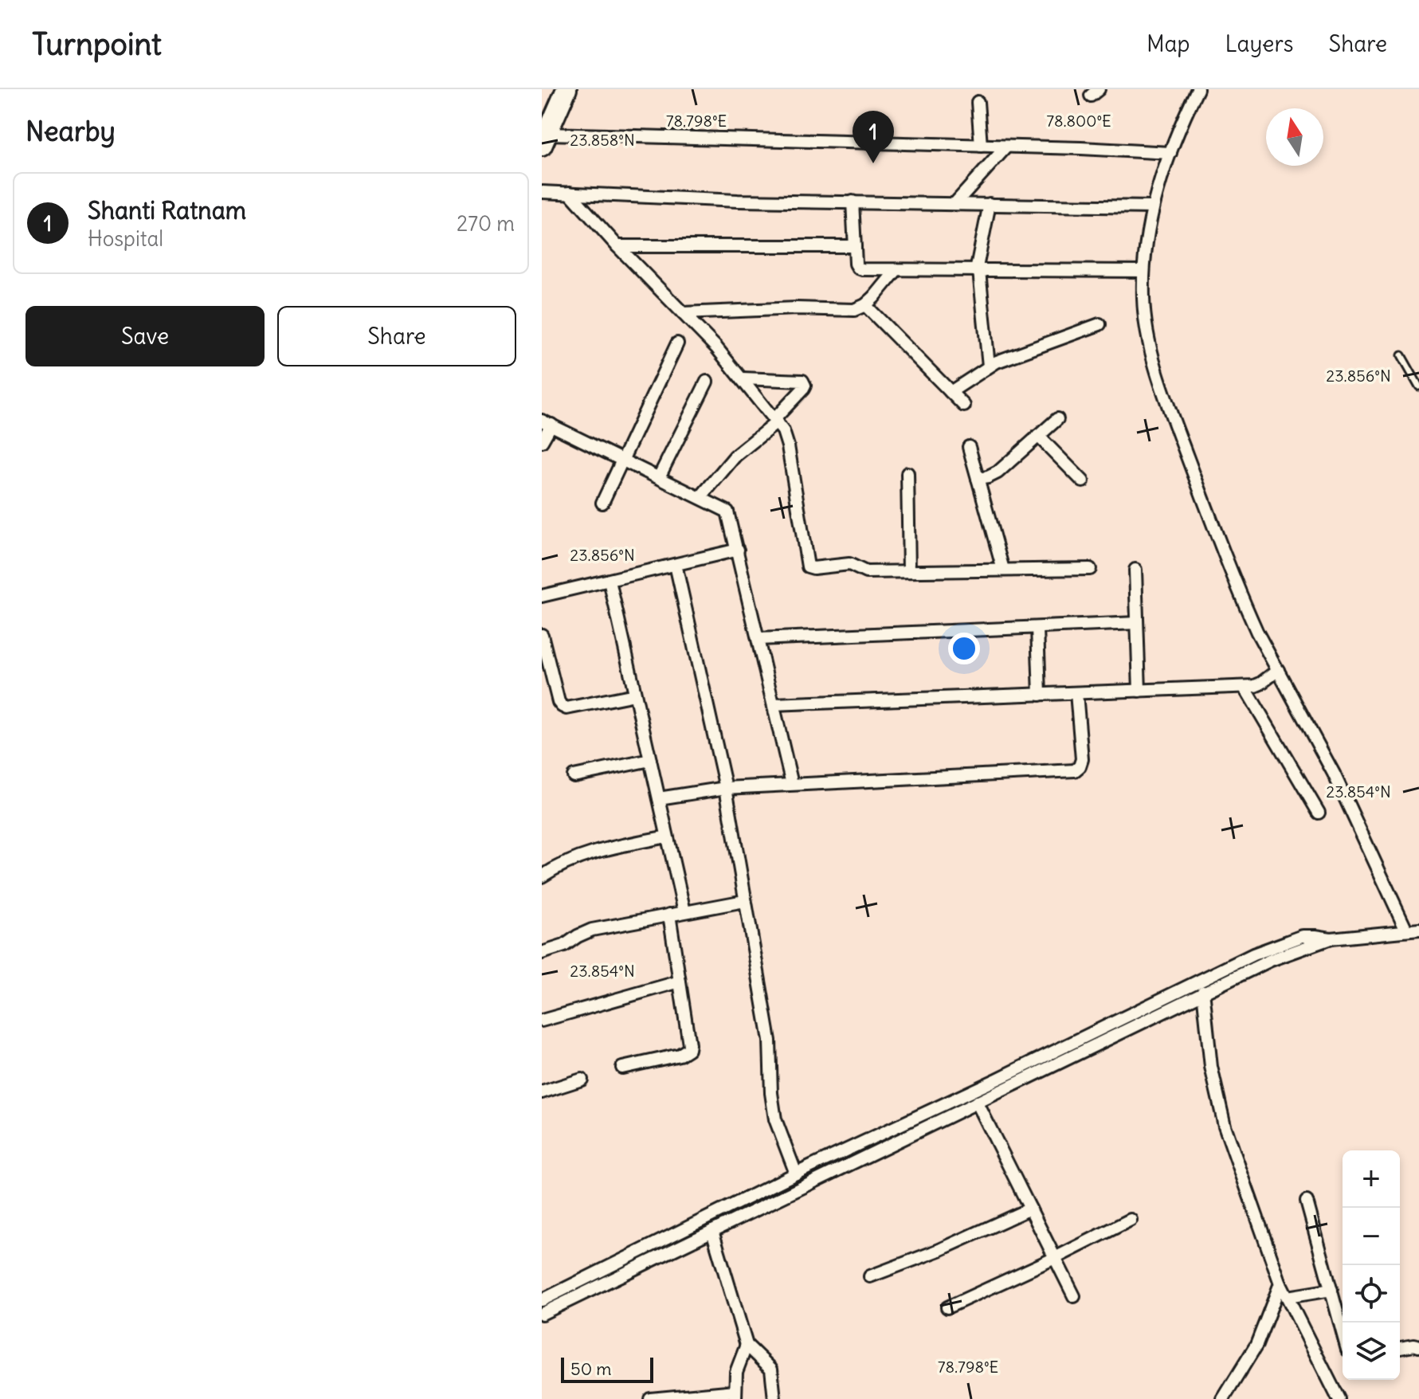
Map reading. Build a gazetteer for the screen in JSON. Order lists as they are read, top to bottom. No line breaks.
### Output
{"scale_bar":"50 m","north":"top","page":{"header":"Turnpoint","nav":["Map","Layers","Share"],"heading":"Nearby","pins":"1","list":[{"mark":"1","name":"Shanti Ratnam","note":"Hospital","value":"270 m"}],"buttons":["Save","Share"],"map_buttons":["+","−"],"scale":"50 m"},"coordinates":["78.798°E","78.800°E","23.858°N","23.856°N","23.854°N"]}
